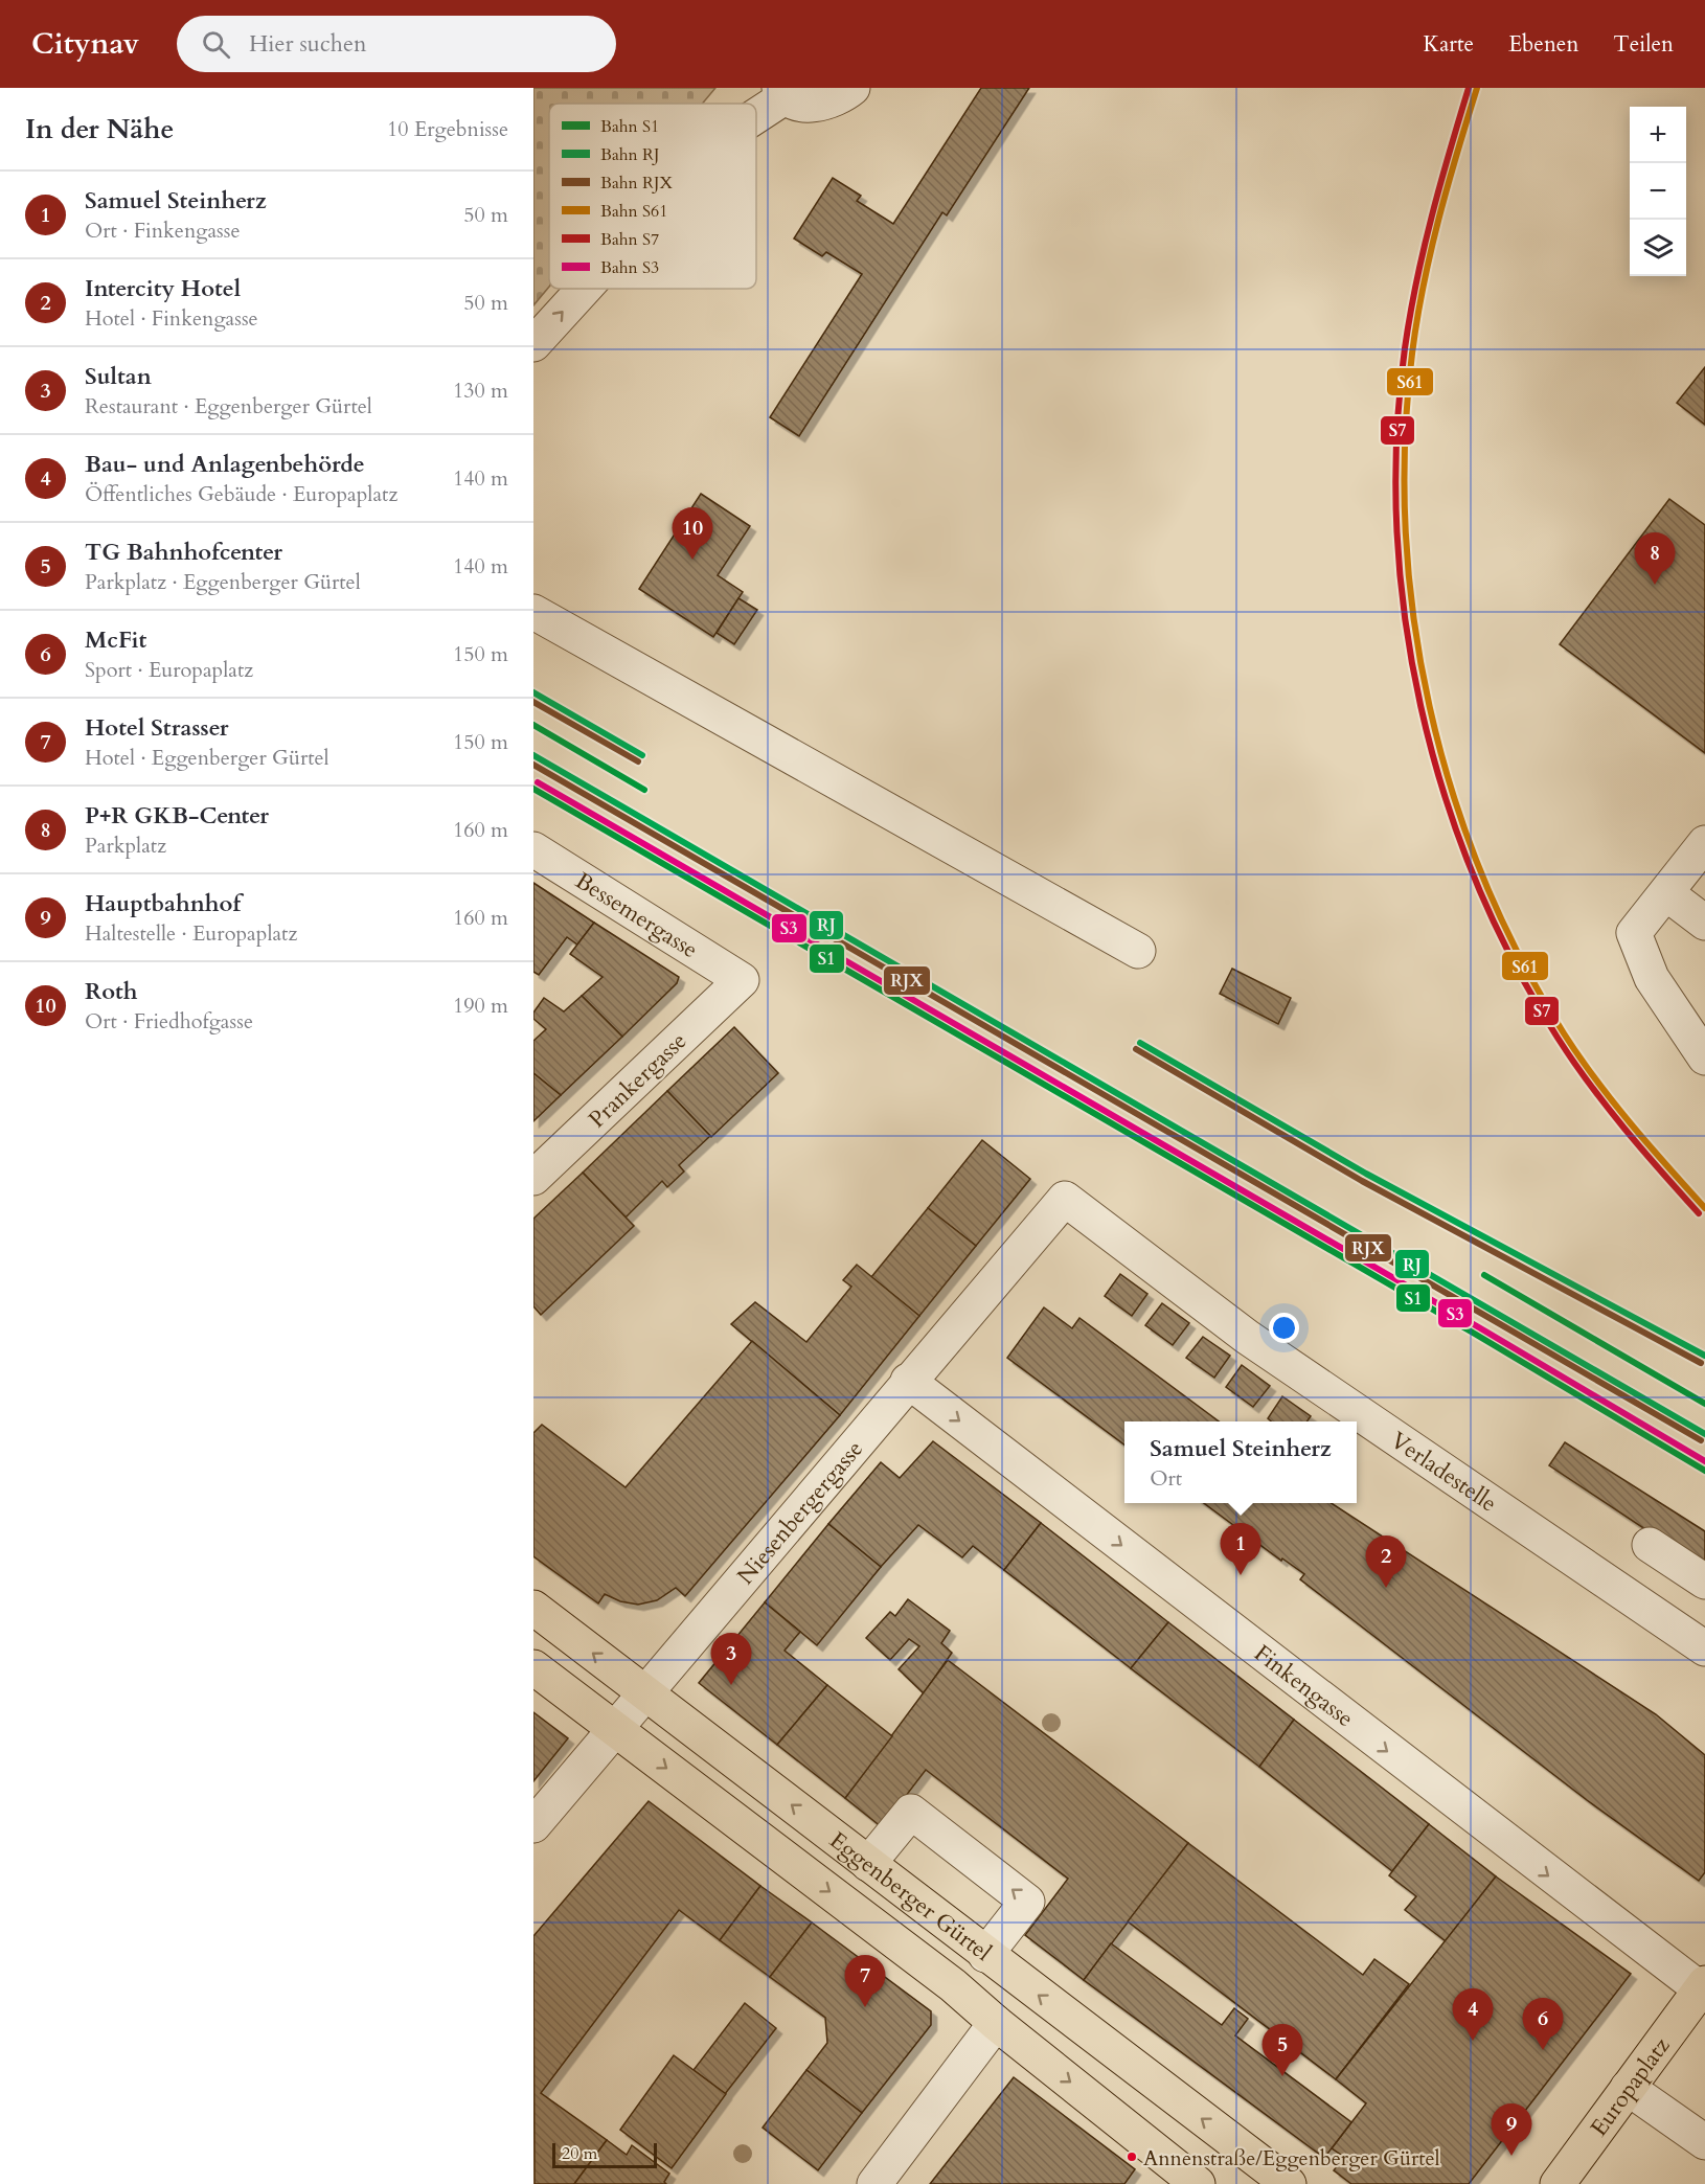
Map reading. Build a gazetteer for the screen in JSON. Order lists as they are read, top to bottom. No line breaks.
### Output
{"streets":{"main road":["Eggenberger Gürtel","Europaplatz"],"street":["Bessemergasse","Prankergasse","Verladestelle","Niesenbergergasse","Finkengasse"]},"crossings":[["Bessemergasse","Prankergasse"],["Verladestelle","Niesenbergergasse"],["Niesenbergergasse","Finkengasse"],["Niesenbergergasse","Eggenberger Gürtel"],["Finkengasse","Europaplatz"]],"one_way":["Finkengasse"],"places":["Annenstraße/Eggenberger Gürtel"],"lines":["rail line S61","rail line S7","rail line RJ","rail line RJX","rail line S1","rail line S3"],"legend":["Bahn S1","Bahn RJ","Bahn RJX","Bahn S61","Bahn S7","Bahn S3"],"scale_bar":"20 m","page":{"header":"Citynav","search":"Hier suchen","nav":["Karte","Ebenen","Teilen"],"heading":["In der Nähe","10 Ergebnisse"],"map_buttons":["+","−"],"list":[{"mark":"1","name":"Samuel Steinherz","note":"Ort · Finkengasse","value":"50 m"},{"mark":"2","name":"Intercity Hotel","note":"Hotel · Finkengasse","value":"50 m"},{"mark":"3","name":"Sultan","note":"Restaurant · Eggenberger Gürtel","value":"130 m"},{"mark":"4","name":"Bau- und Anlagenbehörde","note":"Öffentliches Gebäude · Europaplatz","value":"140 m"},{"mark":"5","name":"TG Bahnhofcenter","note":"Parkplatz · Eggenberger Gürtel","value":"140 m"},{"mark":"6","name":"McFit","note":"Sport · Europaplatz","value":"150 m"},{"mark":"7","name":"Hotel Strasser","note":"Hotel · Eggenberger Gürtel","value":"150 m"},{"mark":"8","name":"P+R GKB-Center","note":"Parkplatz","value":"160 m"},{"mark":"9","name":"Hauptbahnhof","note":"Haltestelle · Europaplatz","value":"160 m"},{"mark":"10","name":"Roth","note":"Ort · Friedhofgasse","value":"190 m"}],"pins":["10","8","1","2","3","7","4","6","5","9"],"popup":["Samuel Steinherz","Ort"],"scale":"20 m"}}
